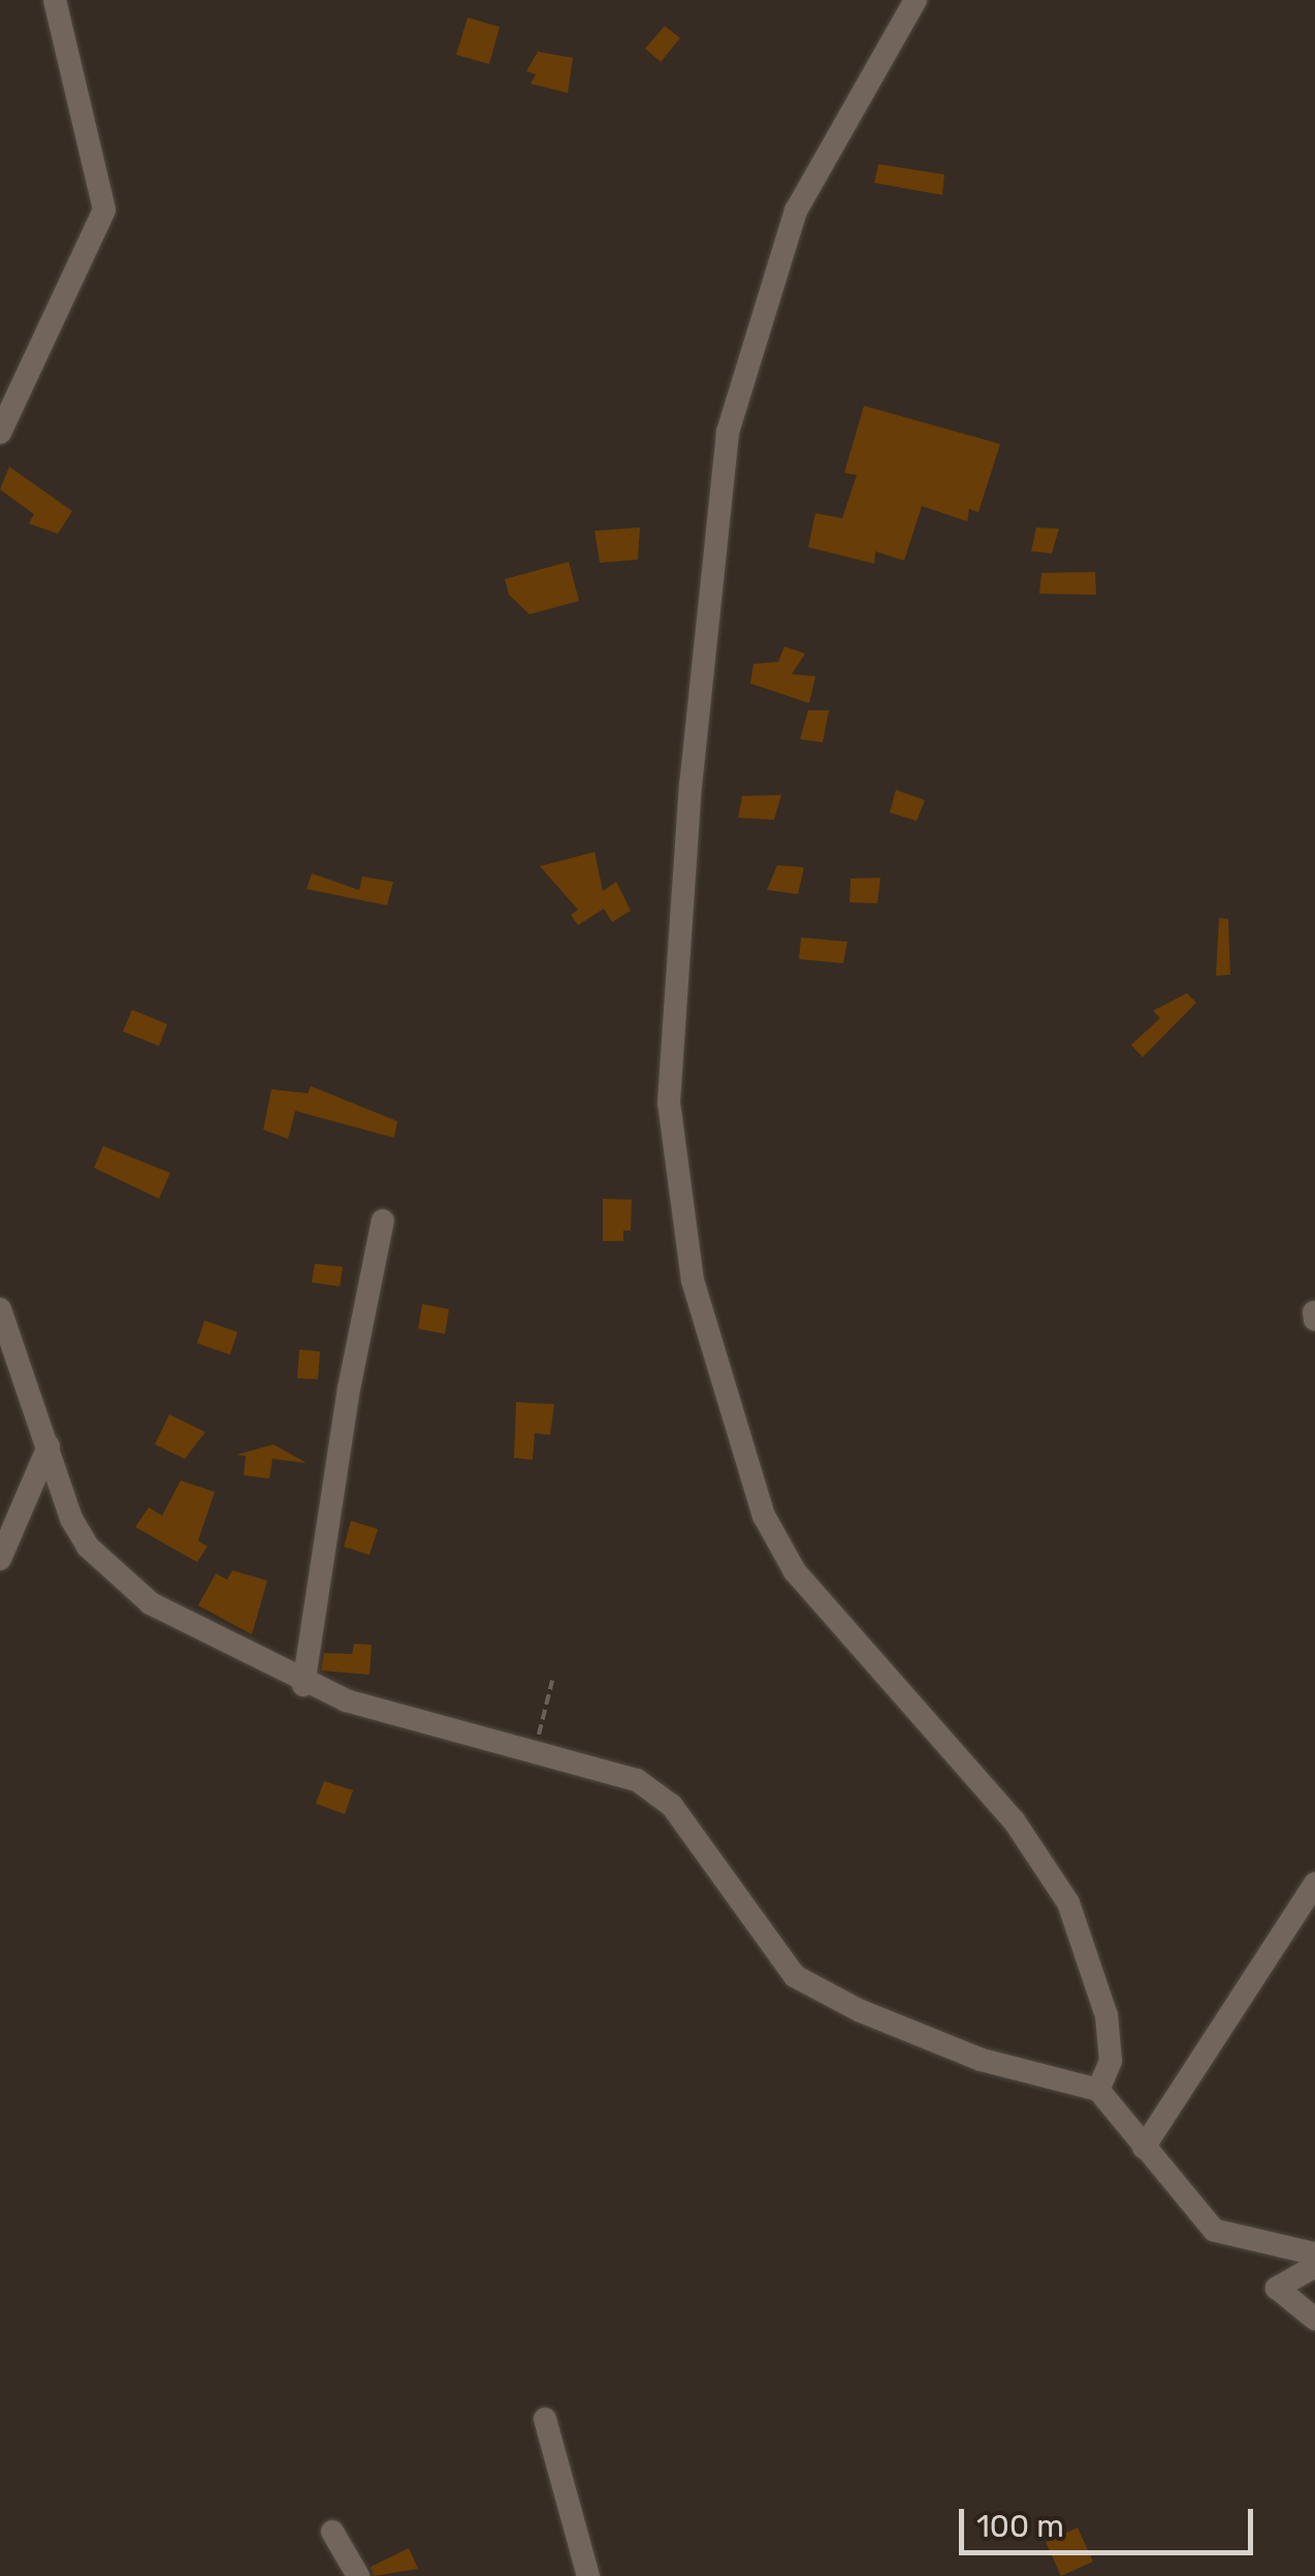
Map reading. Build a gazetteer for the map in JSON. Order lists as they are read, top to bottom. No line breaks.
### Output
{"scale_bar":"100 m"}
